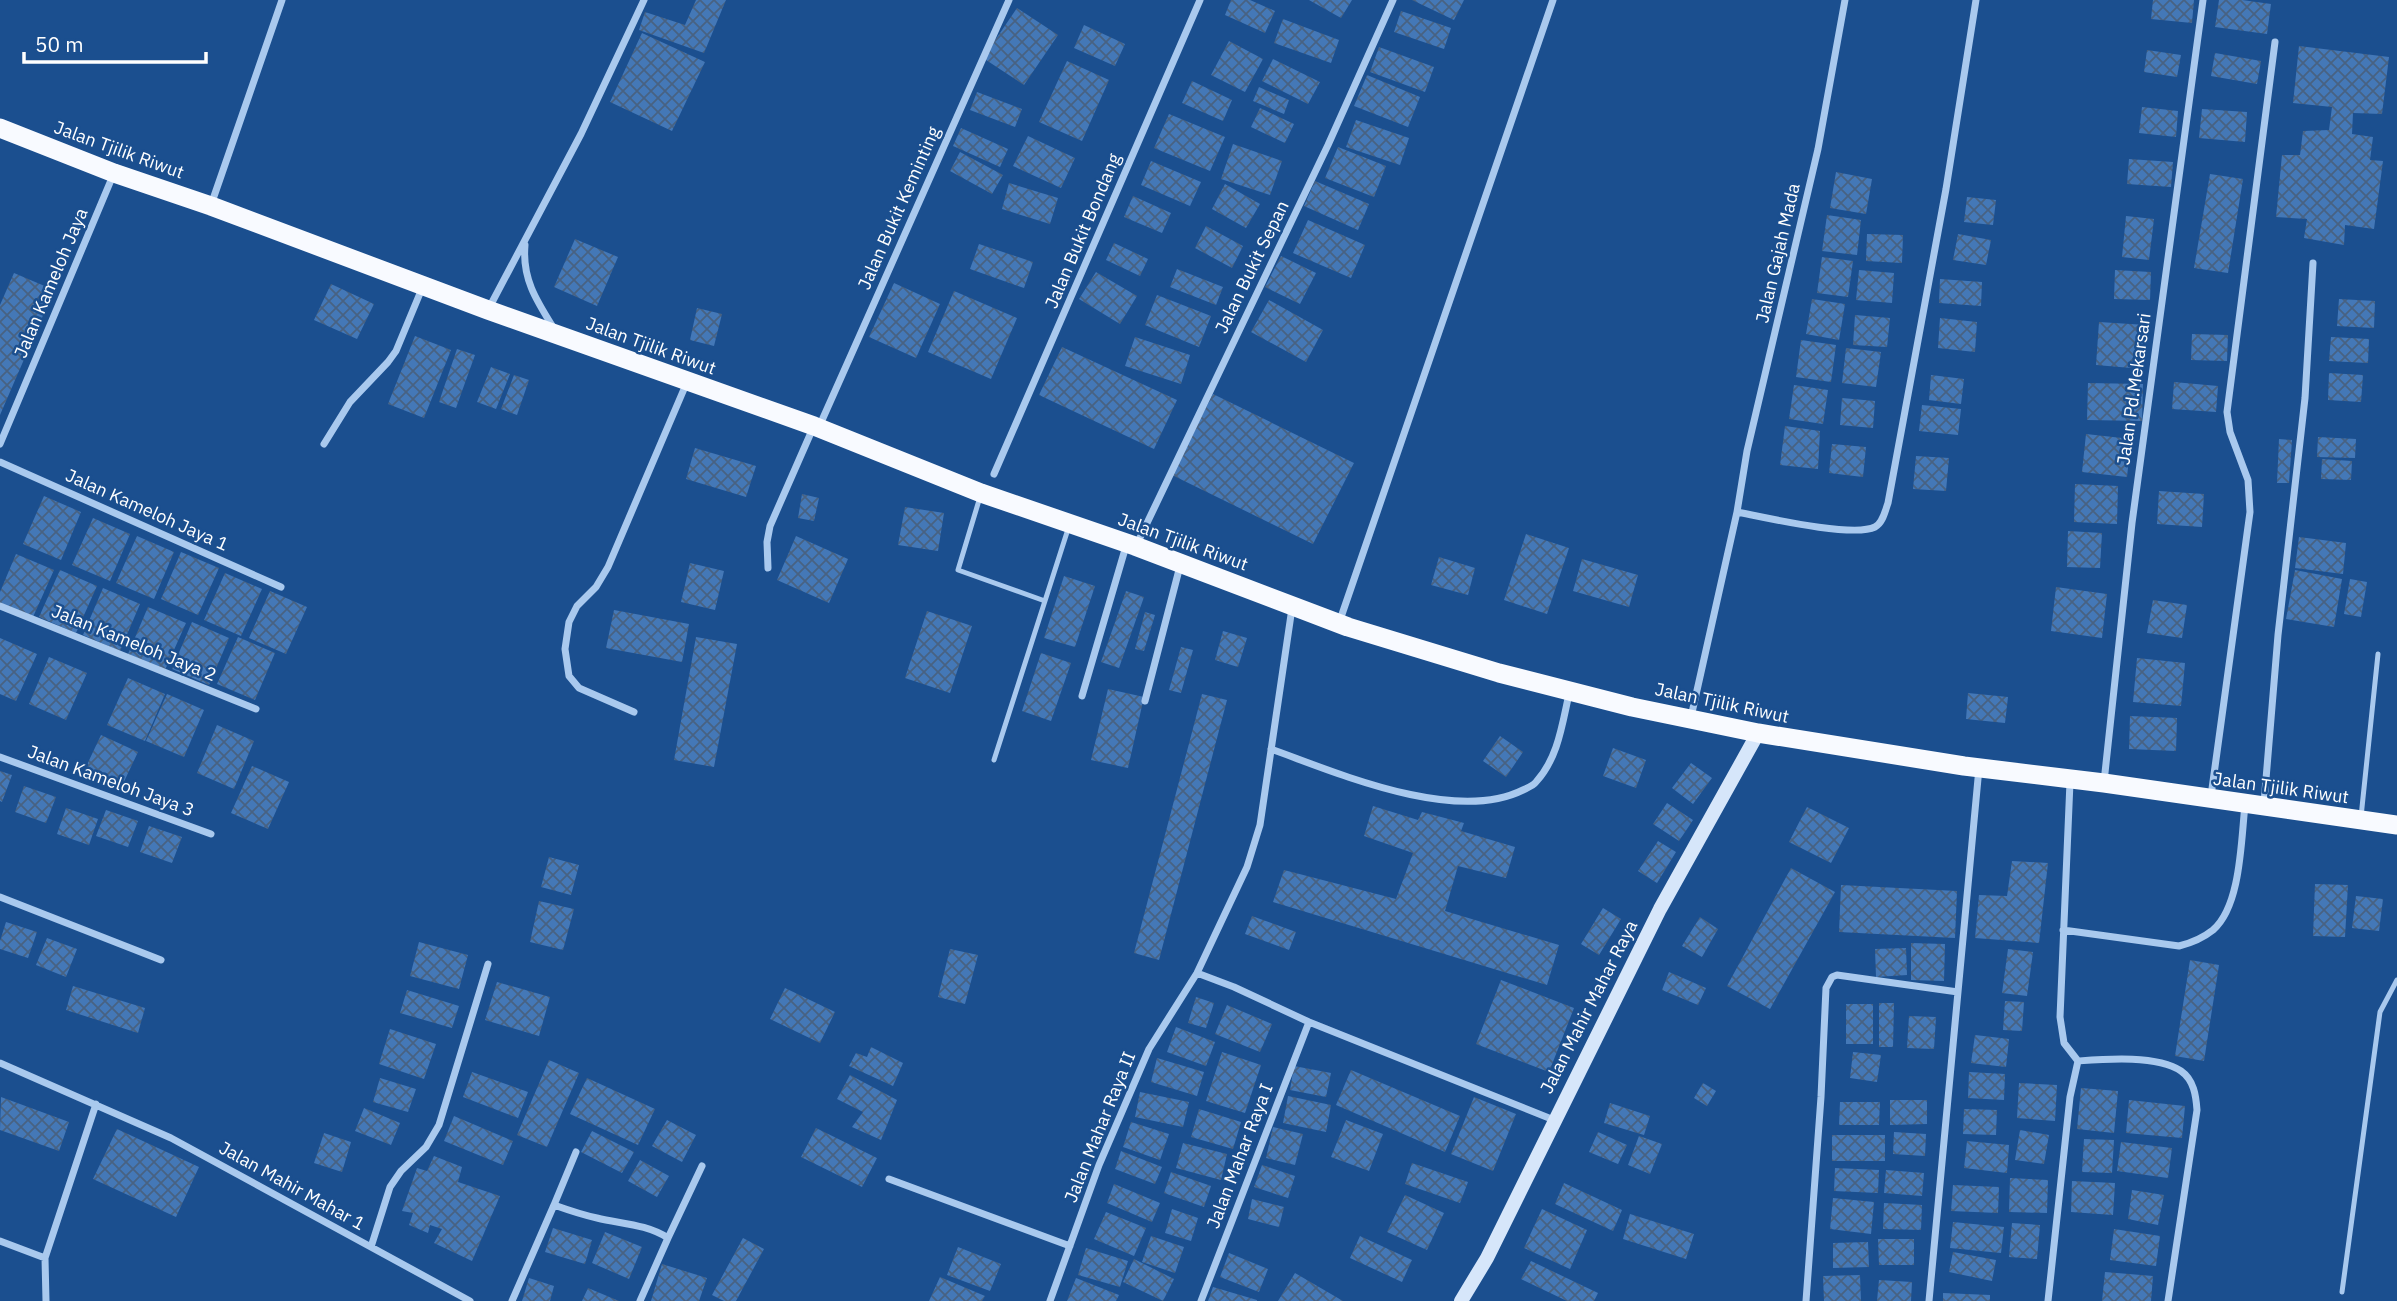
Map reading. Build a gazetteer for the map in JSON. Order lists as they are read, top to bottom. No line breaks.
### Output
{"streets":{"highway":["Jalan Tjilik Riwut"],"main road":["Jalan Mahir Mahar Raya"],"street":["Jalan Bukit Keminting","Jalan Bukit Bondang","Jalan Gajah Mada","Jalan Bukit Sepan","Jalan Kameloh Jaya","Jalan Pd.Mekarsari","Jalan Kameloh Jaya 1","Jalan Kameloh Jaya 2","Jalan Kameloh Jaya 3","Jalan Mahar Raya II","Jalan Mahar Raya I","Jalan Mahir Mahar 1"]},"crossings":[["Jalan Tjilik Riwut","Jalan Bukit Keminting"],["Jalan Tjilik Riwut","Jalan Gajah Mada"],["Jalan Tjilik Riwut","Jalan Bukit Sepan"],["Jalan Tjilik Riwut","Jalan Kameloh Jaya"],["Jalan Tjilik Riwut","Jalan Pd.Mekarsari"],["Jalan Tjilik Riwut","Jalan Mahir Mahar Raya"],["Jalan Tjilik Riwut","Jalan Mahar Raya II"]],"scale_bar":"50 m"}
